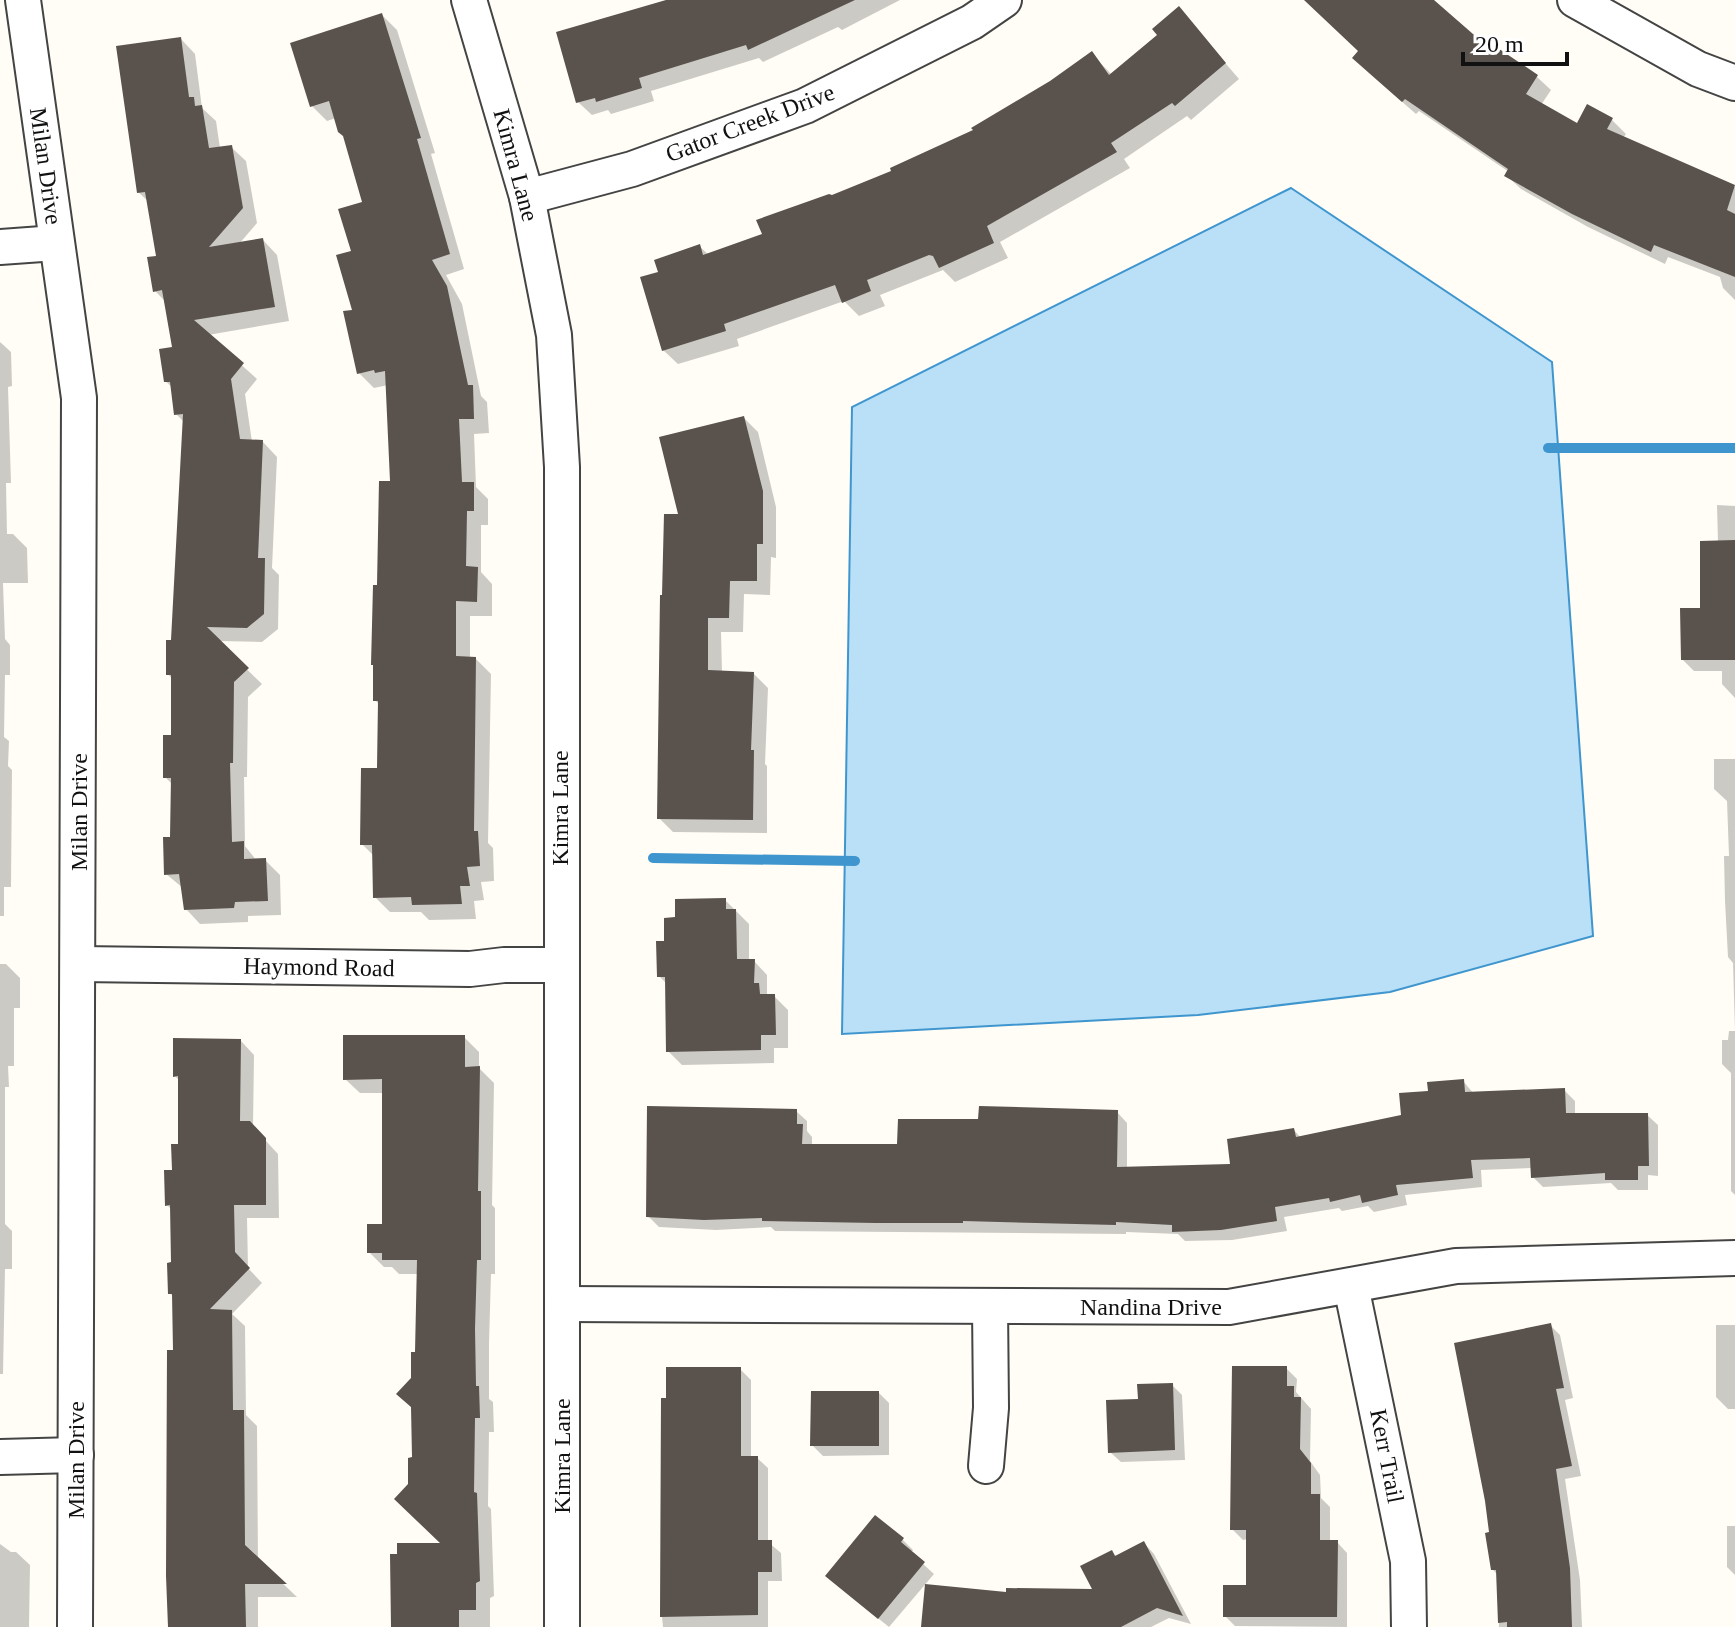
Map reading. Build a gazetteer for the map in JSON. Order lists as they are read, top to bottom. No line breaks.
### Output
{"streets":{"street":["Gator Creek Drive","Kimra Lane","Milan Drive","Haymond Road","Nandina Drive","Kerr Trail"]},"crossings":[["Gator Creek Drive","Kimra Lane"],["Kimra Lane","Haymond Road"],["Kimra Lane","Nandina Drive"],["Milan Drive","Haymond Road"],["Nandina Drive","Kerr Trail"]],"scale_bar":"20 m"}
